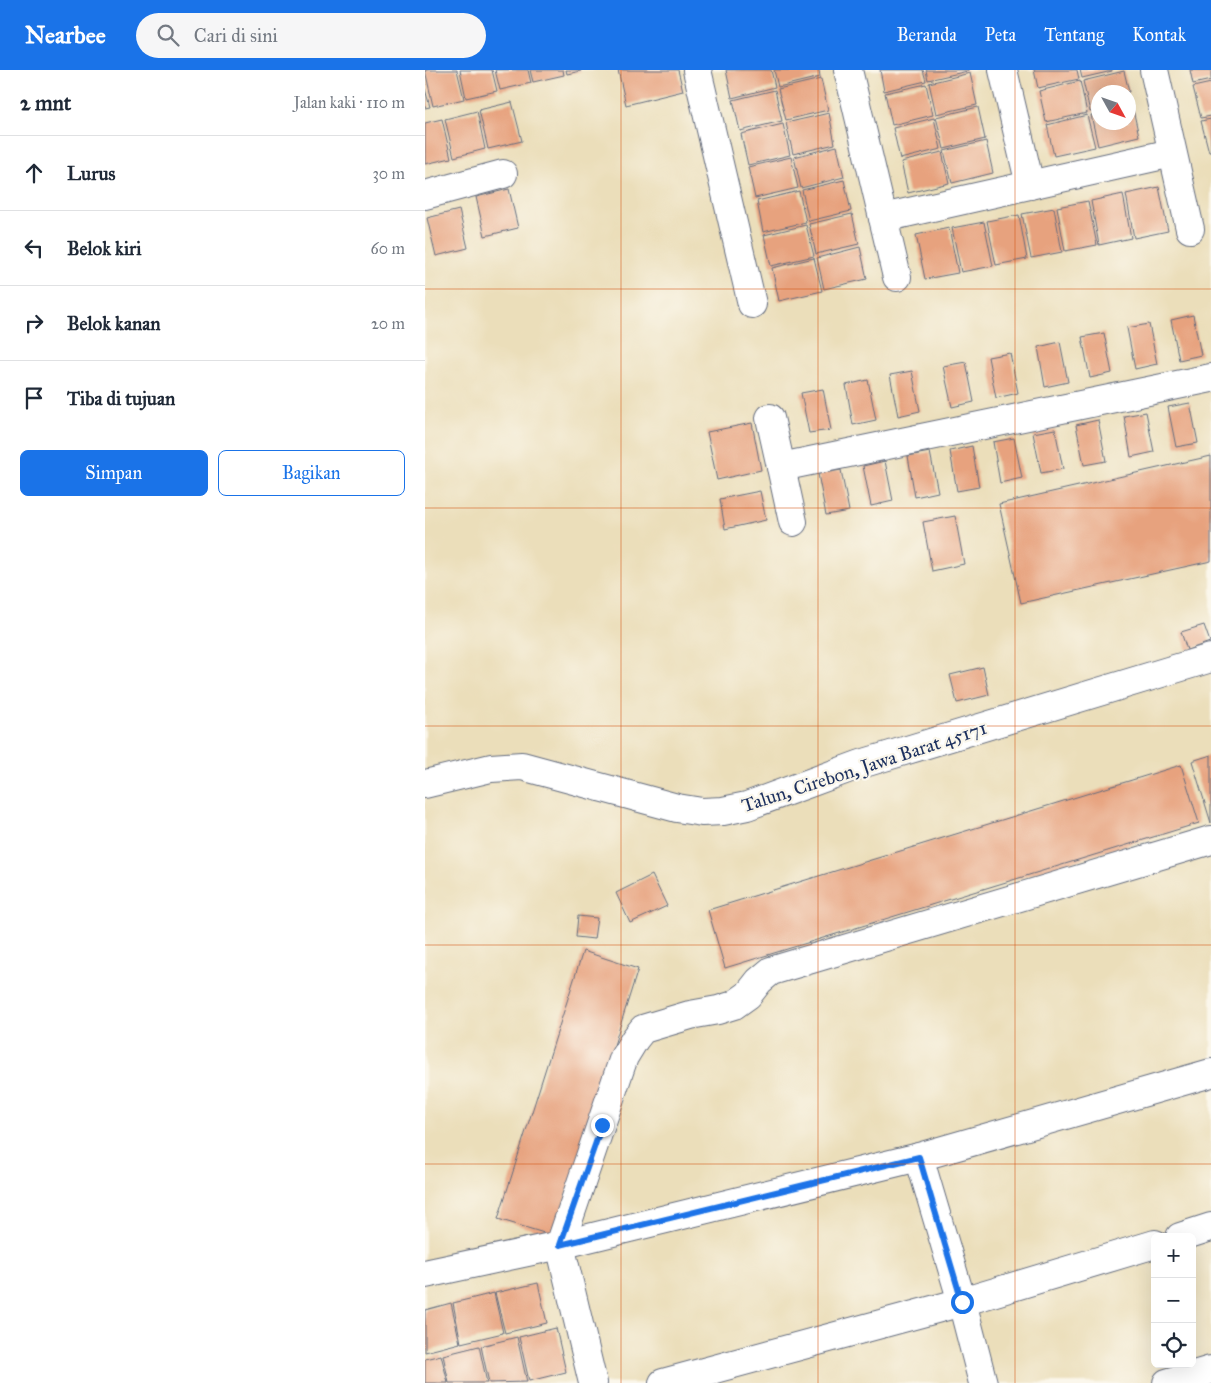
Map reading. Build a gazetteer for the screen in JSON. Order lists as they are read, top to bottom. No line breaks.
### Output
{"streets":{"street":["Talun, Cirebon, Jawa Barat 45171"]},"north":"bottom right","page":{"header":"Nearbee","search":"Cari di sini","nav":["Beranda","Peta","Tentang","Kontak"],"heading":["2 mnt","Jalan kaki · 110 m"],"list":[["Lurus","30 m"],["Belok kiri","60 m"],["Belok kanan","20 m"],"Tiba di tujuan"],"buttons":["Simpan","Bagikan"],"map_buttons":["+","−"]}}
